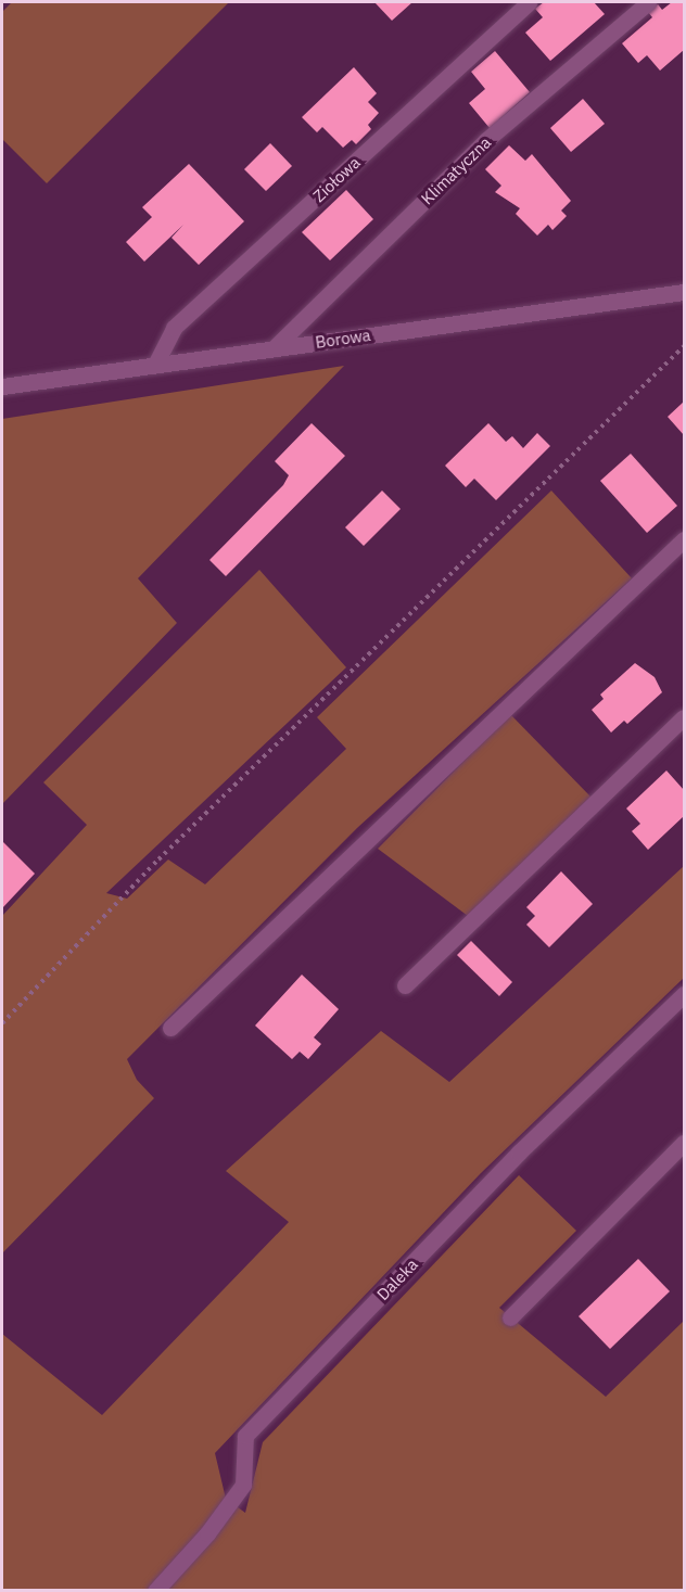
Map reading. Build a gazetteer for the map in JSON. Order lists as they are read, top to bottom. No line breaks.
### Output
{"streets":{"street":["Klimatyczna","Ziołowa","Borowa","Daleka"]},"crossings":[["Klimatyczna","Borowa"],["Ziołowa","Borowa"]]}
